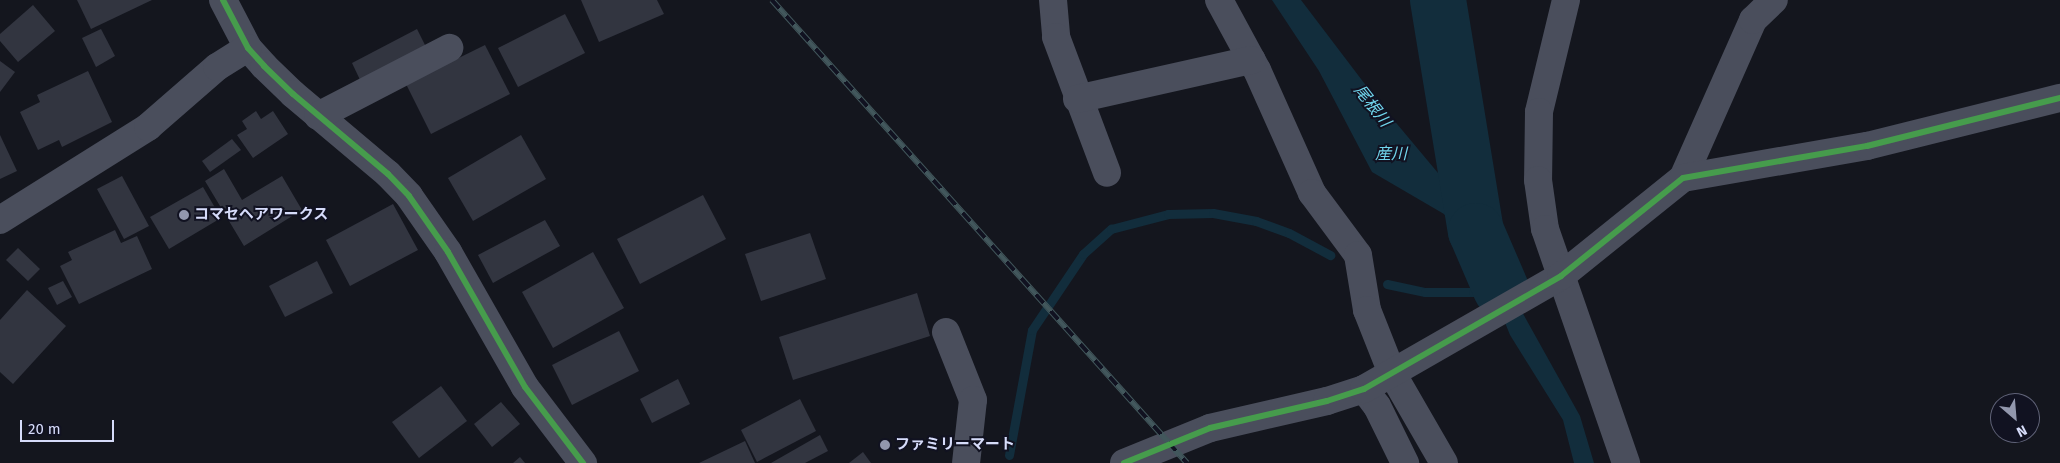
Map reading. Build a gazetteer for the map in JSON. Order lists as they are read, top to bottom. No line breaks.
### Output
{"water":["尾根川","産川"],"places":["コマセヘアワークス","ファミリーマート"],"scale_bar":"20 m","north":"bottom right"}
